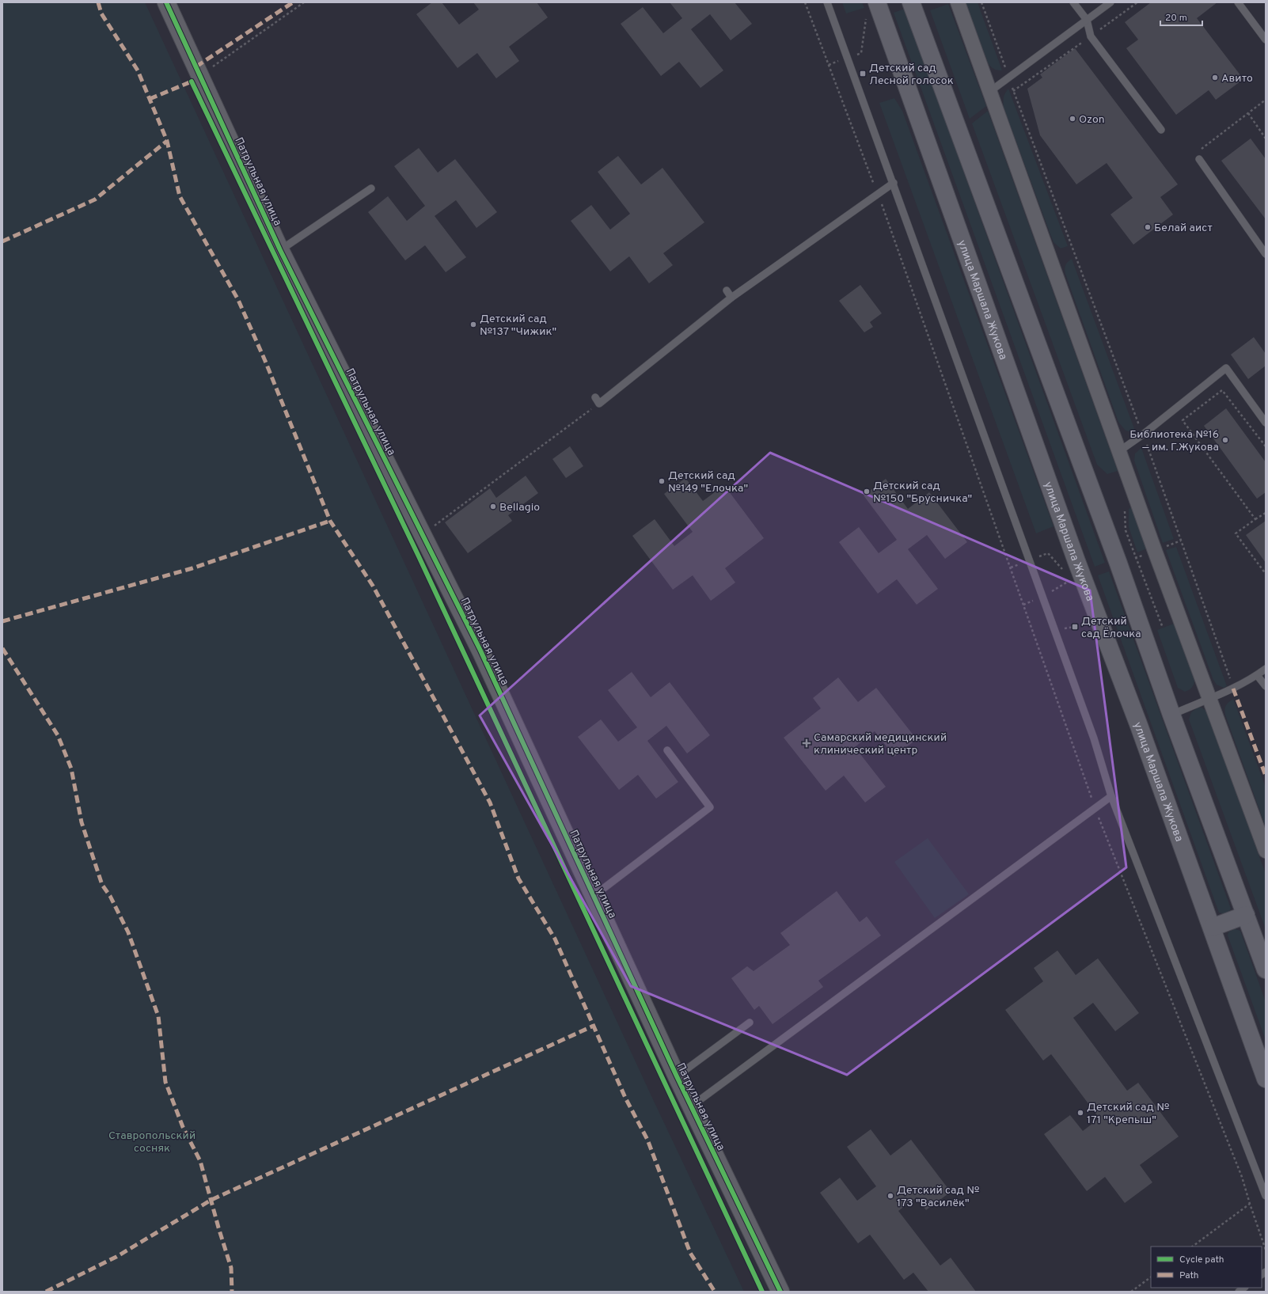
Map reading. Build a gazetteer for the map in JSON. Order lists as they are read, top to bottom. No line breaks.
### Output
{"streets":{"main road":["улица Маршала Жукова"],"street":["Патрульная улица"]},"parks":["Ставропольский сосняк"],"places":{"transit":["Детский сад Лесной голосок","Детский сад Ёлочка"],"other":["Авито","Ozon","Белай аист","Детский сад №137 \"Чижик\"","Библиотека №16 — им. Г.Жукова","Детский сад №149 \"Елочка\"","Детский сад №150 \"Брусничка\"","Bellagio","Детский сад № 171 \"Крепыш\"","Детский сад № 173 \"Василёк\""],"health":["Самарский медицинский клинический центр"]},"legend":["Cycle path","Path"],"scale_bar":"20 m"}
